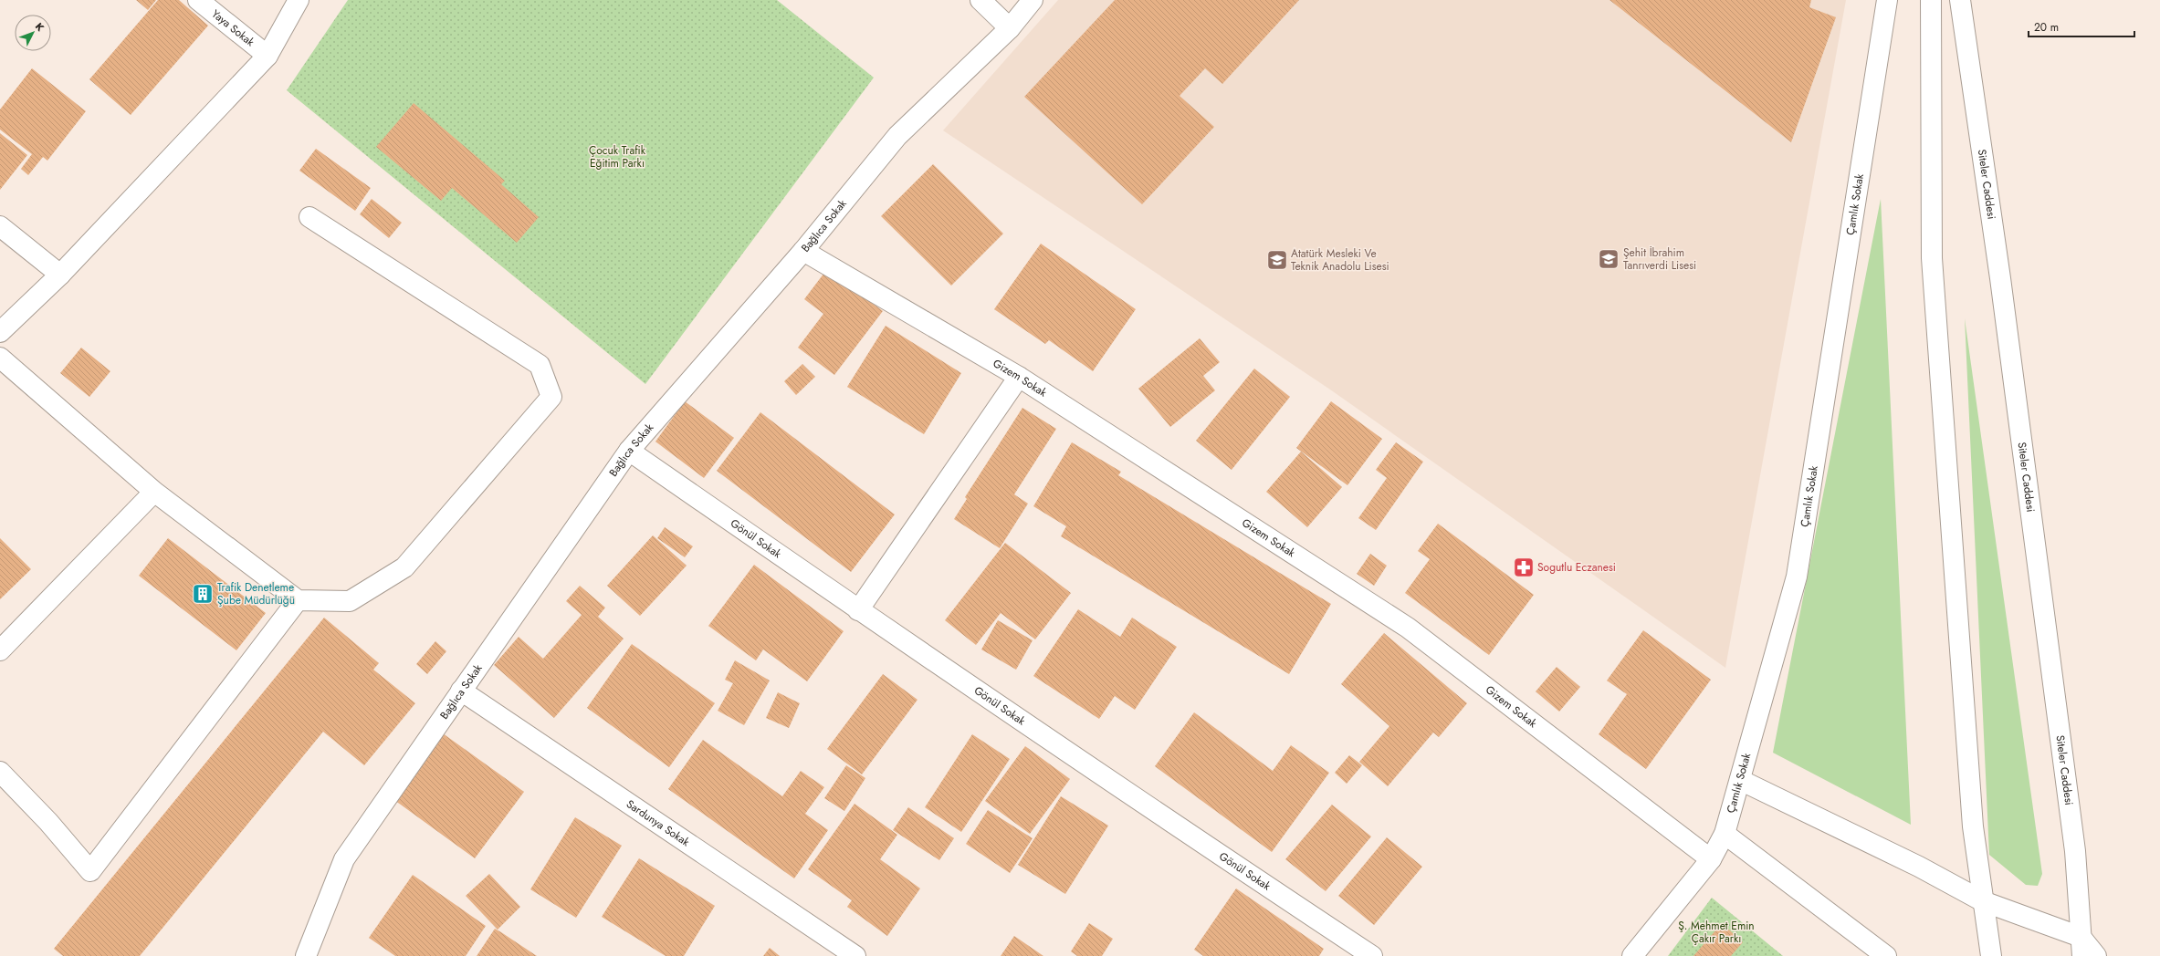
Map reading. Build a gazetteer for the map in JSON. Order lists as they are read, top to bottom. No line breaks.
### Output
{"streets":{"street":["Yaya Sokak","Siteler Caddesi","Çamlık Sokak","Bağlıca Sokak","Gizem Sokak","Gönül Sokak","Sardunya Sokak"]},"crossings":[["Çamlık Sokak","Gizem Sokak"],["Bağlıca Sokak","Gizem Sokak"],["Bağlıca Sokak","Gönül Sokak"],["Bağlıca Sokak","Sardunya Sokak"]],"parks":["Çocuk Trafik Eğitim Parkı","Ş. Mehmet Emin Çakır Parkı"],"places":{"school or university":["Şehit İbrahim Tanrıverdi Lisesi","Atatürk Mesleki Ve Teknik Anadolu Lisesi"],"pharmacy":["Sogutlu Eczanesi"],"building":["Trafik Denetleme Şube Müdürlüğü"]},"scale_bar":"20 m","north":"top right"}
